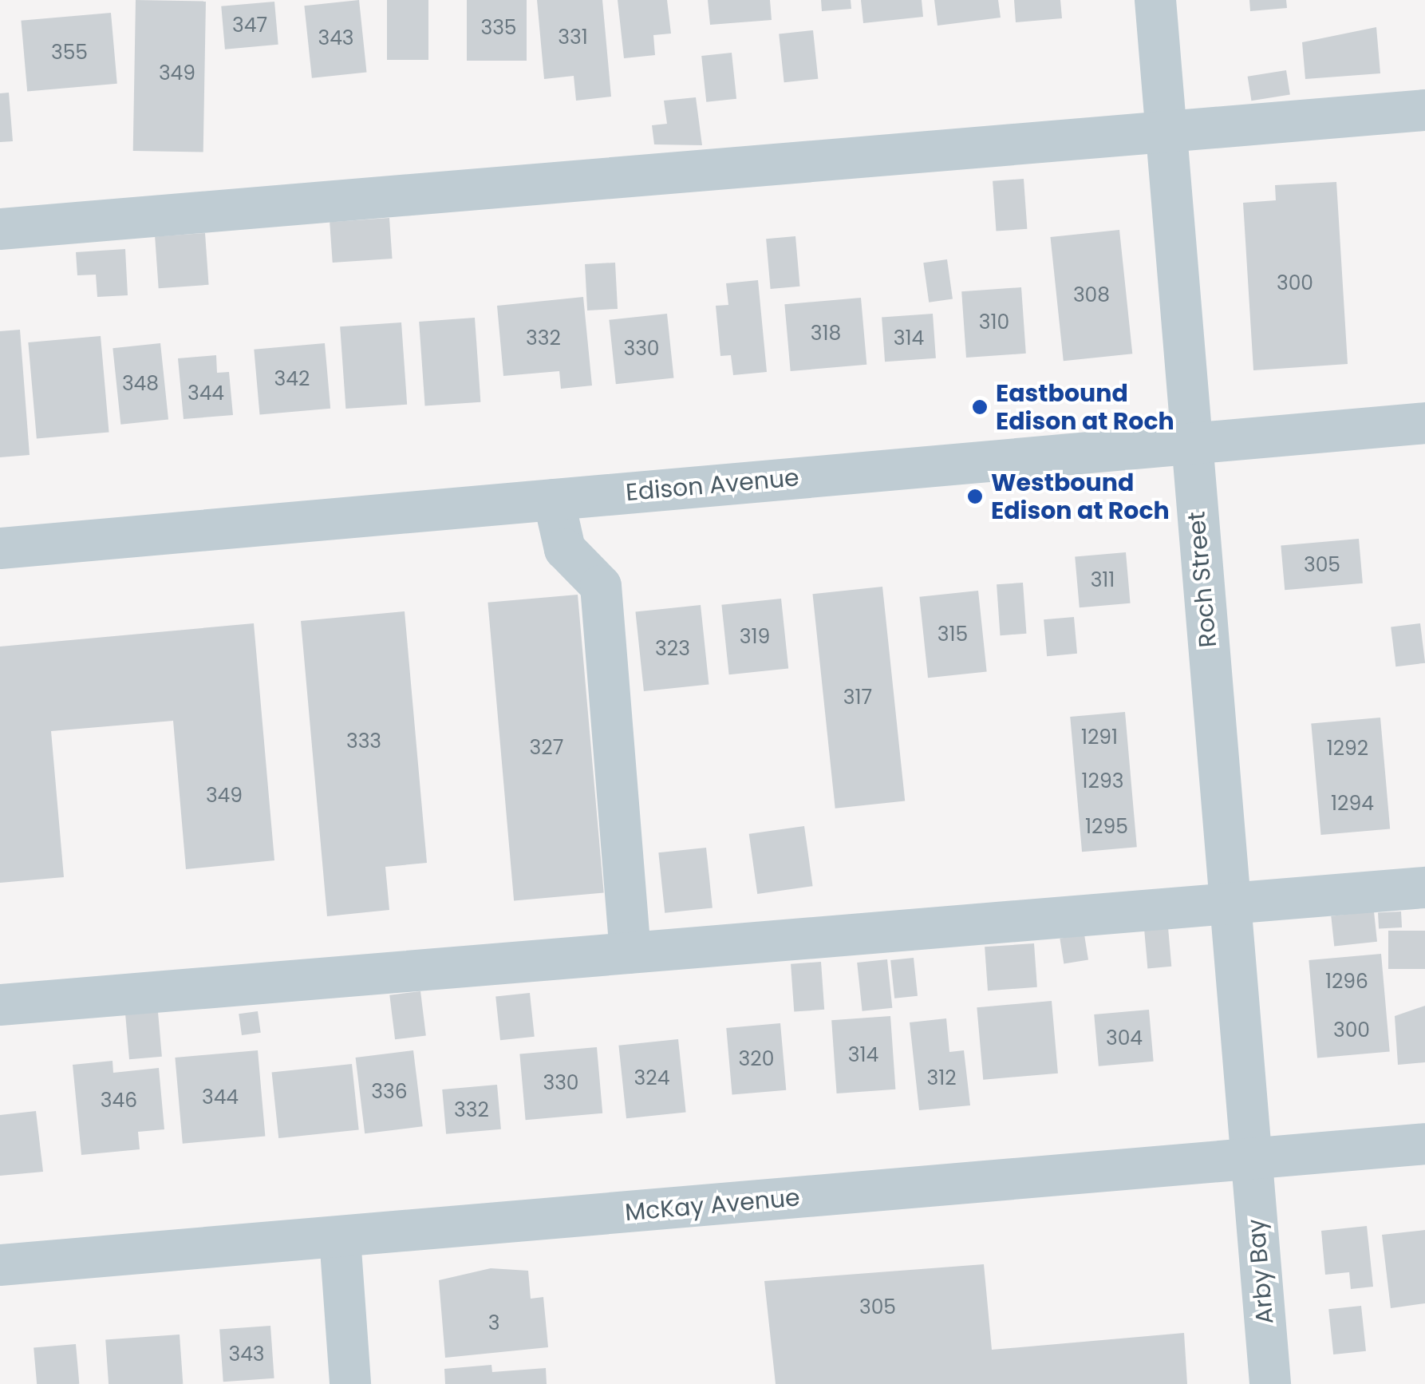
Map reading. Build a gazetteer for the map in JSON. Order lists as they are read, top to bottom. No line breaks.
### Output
{"streets":{"street":["Edison Avenue","Roch Street","McKay Avenue","Arby Bay"]},"crossings":[["Edison Avenue","Roch Street"],["Roch Street","McKay Avenue"],["Roch Street","Arby Bay"],["McKay Avenue","Arby Bay"]],"places":["Eastbound Edison at Roch","Westbound Edison at Roch"],"house_numbers":["347","335","331","343","355","349","300","308","310","318","332","314","330","342","348","344","305","311","315","319","323","317","1291","333","327","1292","1293","349","1294","1295","1296","300","304","314","320","324","312","330","336","344","346","332","305","3","343"]}
